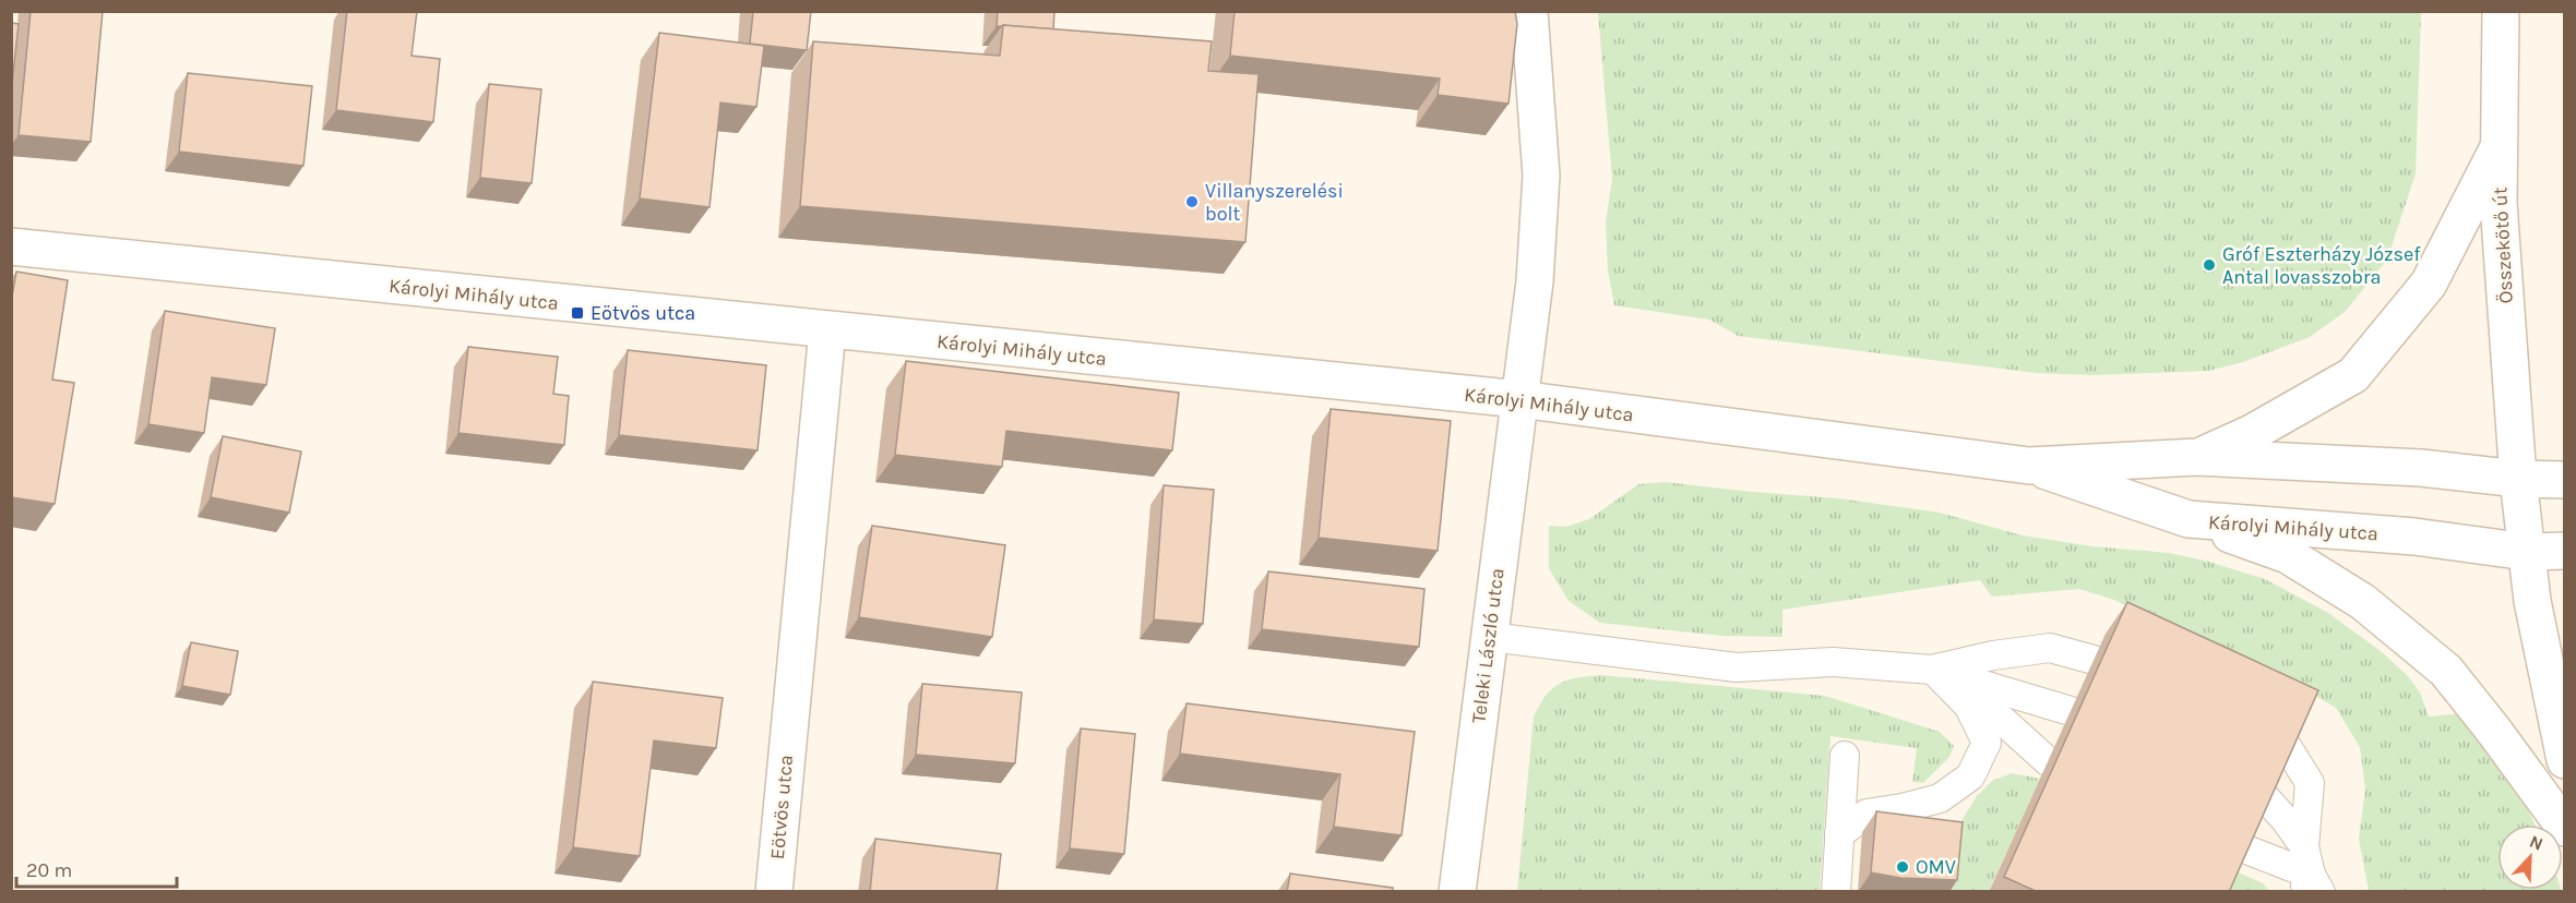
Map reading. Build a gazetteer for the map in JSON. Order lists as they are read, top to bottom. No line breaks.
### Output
{"streets":{"street":["Összekötő út","Károlyi Mihály utca","Teleki László utca","Eötvös utca"]},"crossings":[["Összekötő út","Károlyi Mihály utca"],["Károlyi Mihály utca","Teleki László utca"],["Károlyi Mihály utca","Eötvös utca"]],"places":{"other":["Villanyszerelési bolt","Gróf Eszterházy József Antal lovasszobra","OMV"],"transit":["Eötvös utca"]},"scale_bar":"20 m","north":"top right"}
